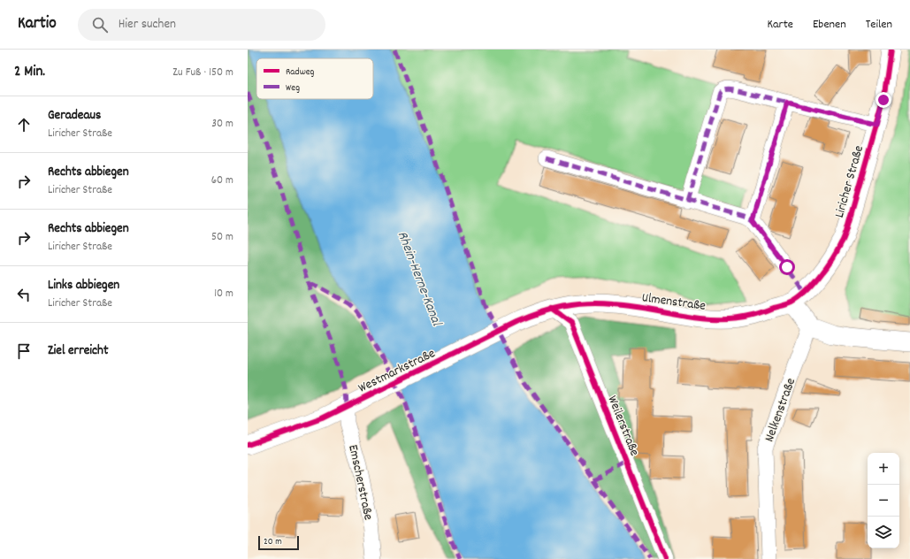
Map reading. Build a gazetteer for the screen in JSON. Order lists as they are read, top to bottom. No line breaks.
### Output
{"streets":{"street":["Liricher Straße","Ulmenstraße","Westmarkstraße","Nelkenstraße","Weilerstraße","Emscherstraße"]},"crossings":[["Liricher Straße","Ulmenstraße"],["Ulmenstraße","Westmarkstraße"],["Ulmenstraße","Weilerstraße"],["Westmarkstraße","Weilerstraße"],["Westmarkstraße","Emscherstraße"]],"water":["Rhein-Herne-Kanal"],"legend":["Radweg","Weg"],"scale_bar":"20 m","page":{"header":"Kartio","search":"Hier suchen","nav":["Karte","Ebenen","Teilen"],"heading":["2 Min.","Zu Fuß · 150 m"],"list":[["Geradeaus","Liricher Straße","30 m"],["Rechts abbiegen","Liricher Straße","60 m"],["Rechts abbiegen","Liricher Straße","50 m"],["Links abbiegen","Liricher Straße","10 m"],"Ziel erreicht"],"map_buttons":["+","−"],"scale":"20 m"}}
